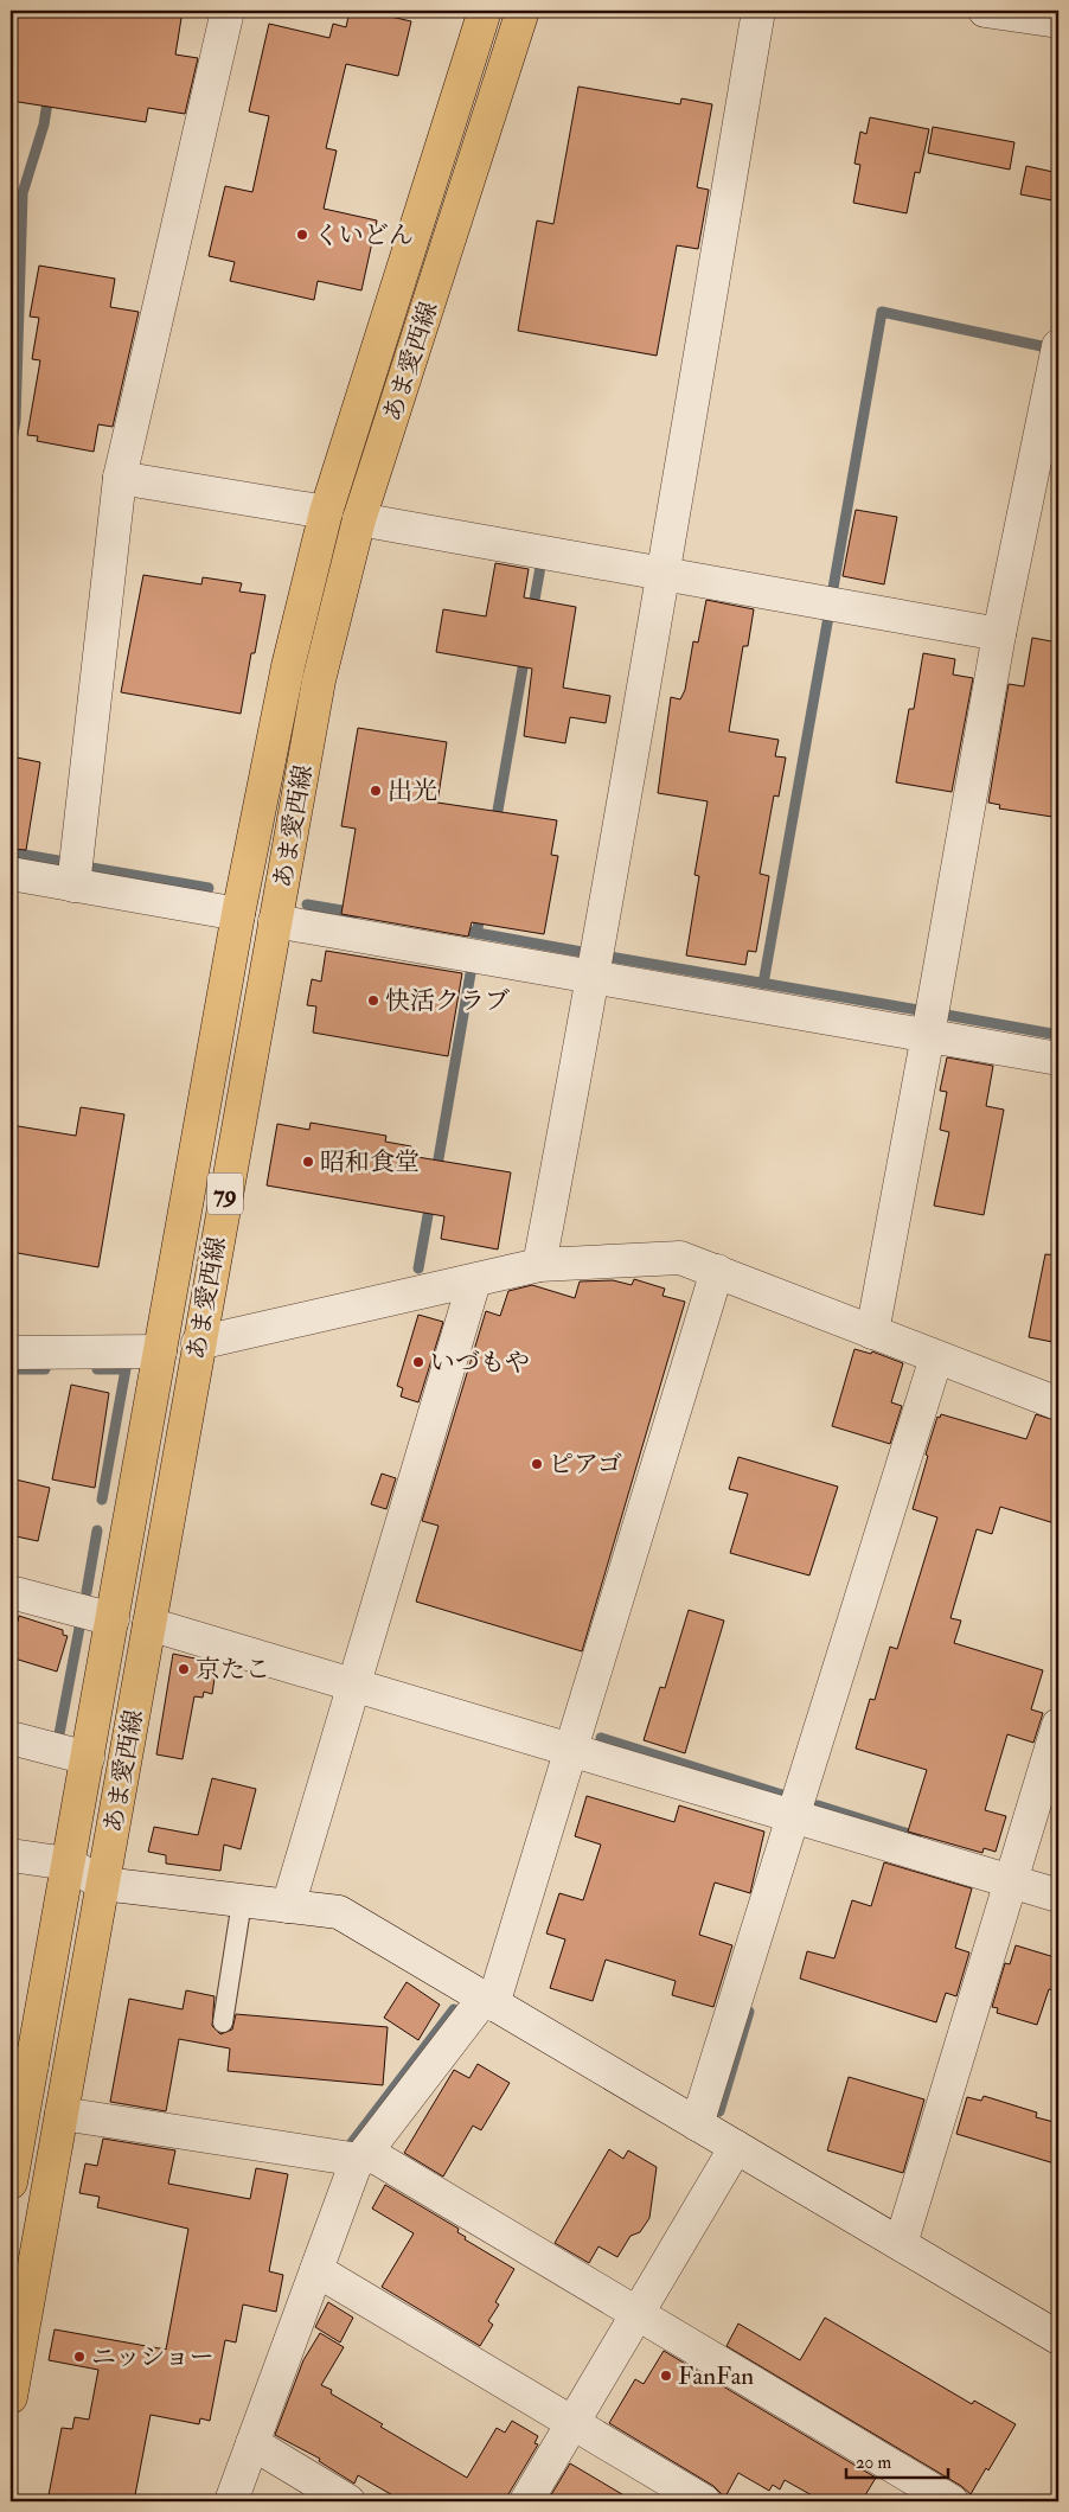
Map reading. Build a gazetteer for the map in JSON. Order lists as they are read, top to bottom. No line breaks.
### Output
{"streets":{"main road":["あま愛西線","79"]},"places":["くいどん","出光","快活クラブ","昭和食堂","いづもや","ピアゴ","京たこ","ニッショー","FanFan"],"scale_bar":"20 m"}
